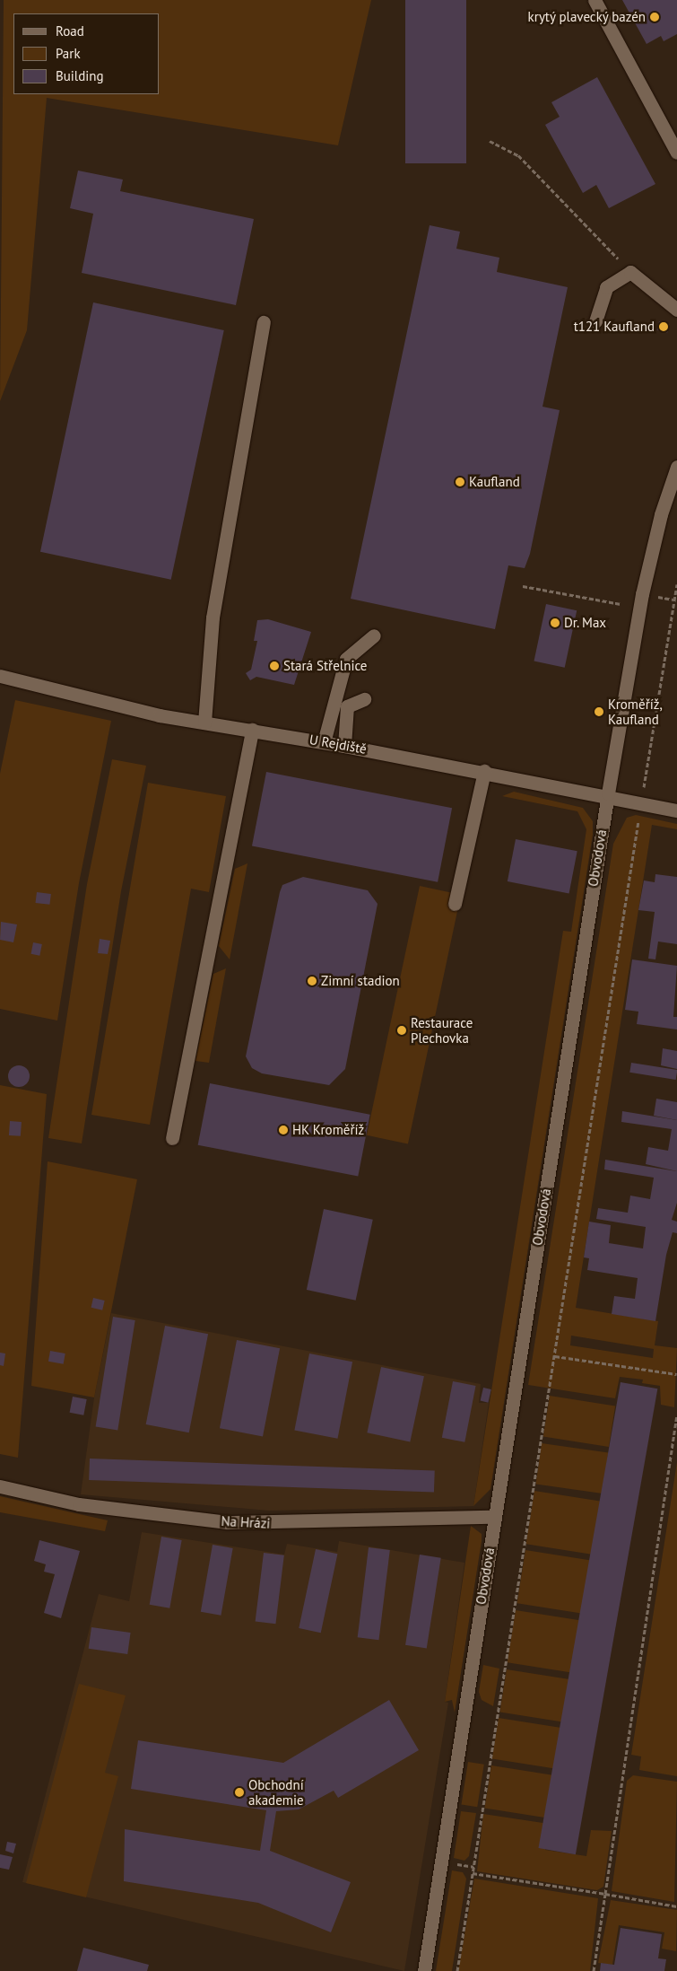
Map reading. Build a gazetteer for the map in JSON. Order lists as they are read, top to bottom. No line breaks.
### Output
{"streets":{"street":["U Rejdiště","Obvodová","Na Hrázi"]},"crossings":[["U Rejdiště","Obvodová"],["Obvodová","Na Hrázi"]],"places":["krytý plavecký bazén","t121 Kaufland","Kaufland","Dr. Max","Stará Střelnice","Kroměříž, Kaufland","Zimní stadion","Restaurace Plechovka","HK Kroměříž","Obchodní akademie"],"legend":["Road","Park","Building"]}
